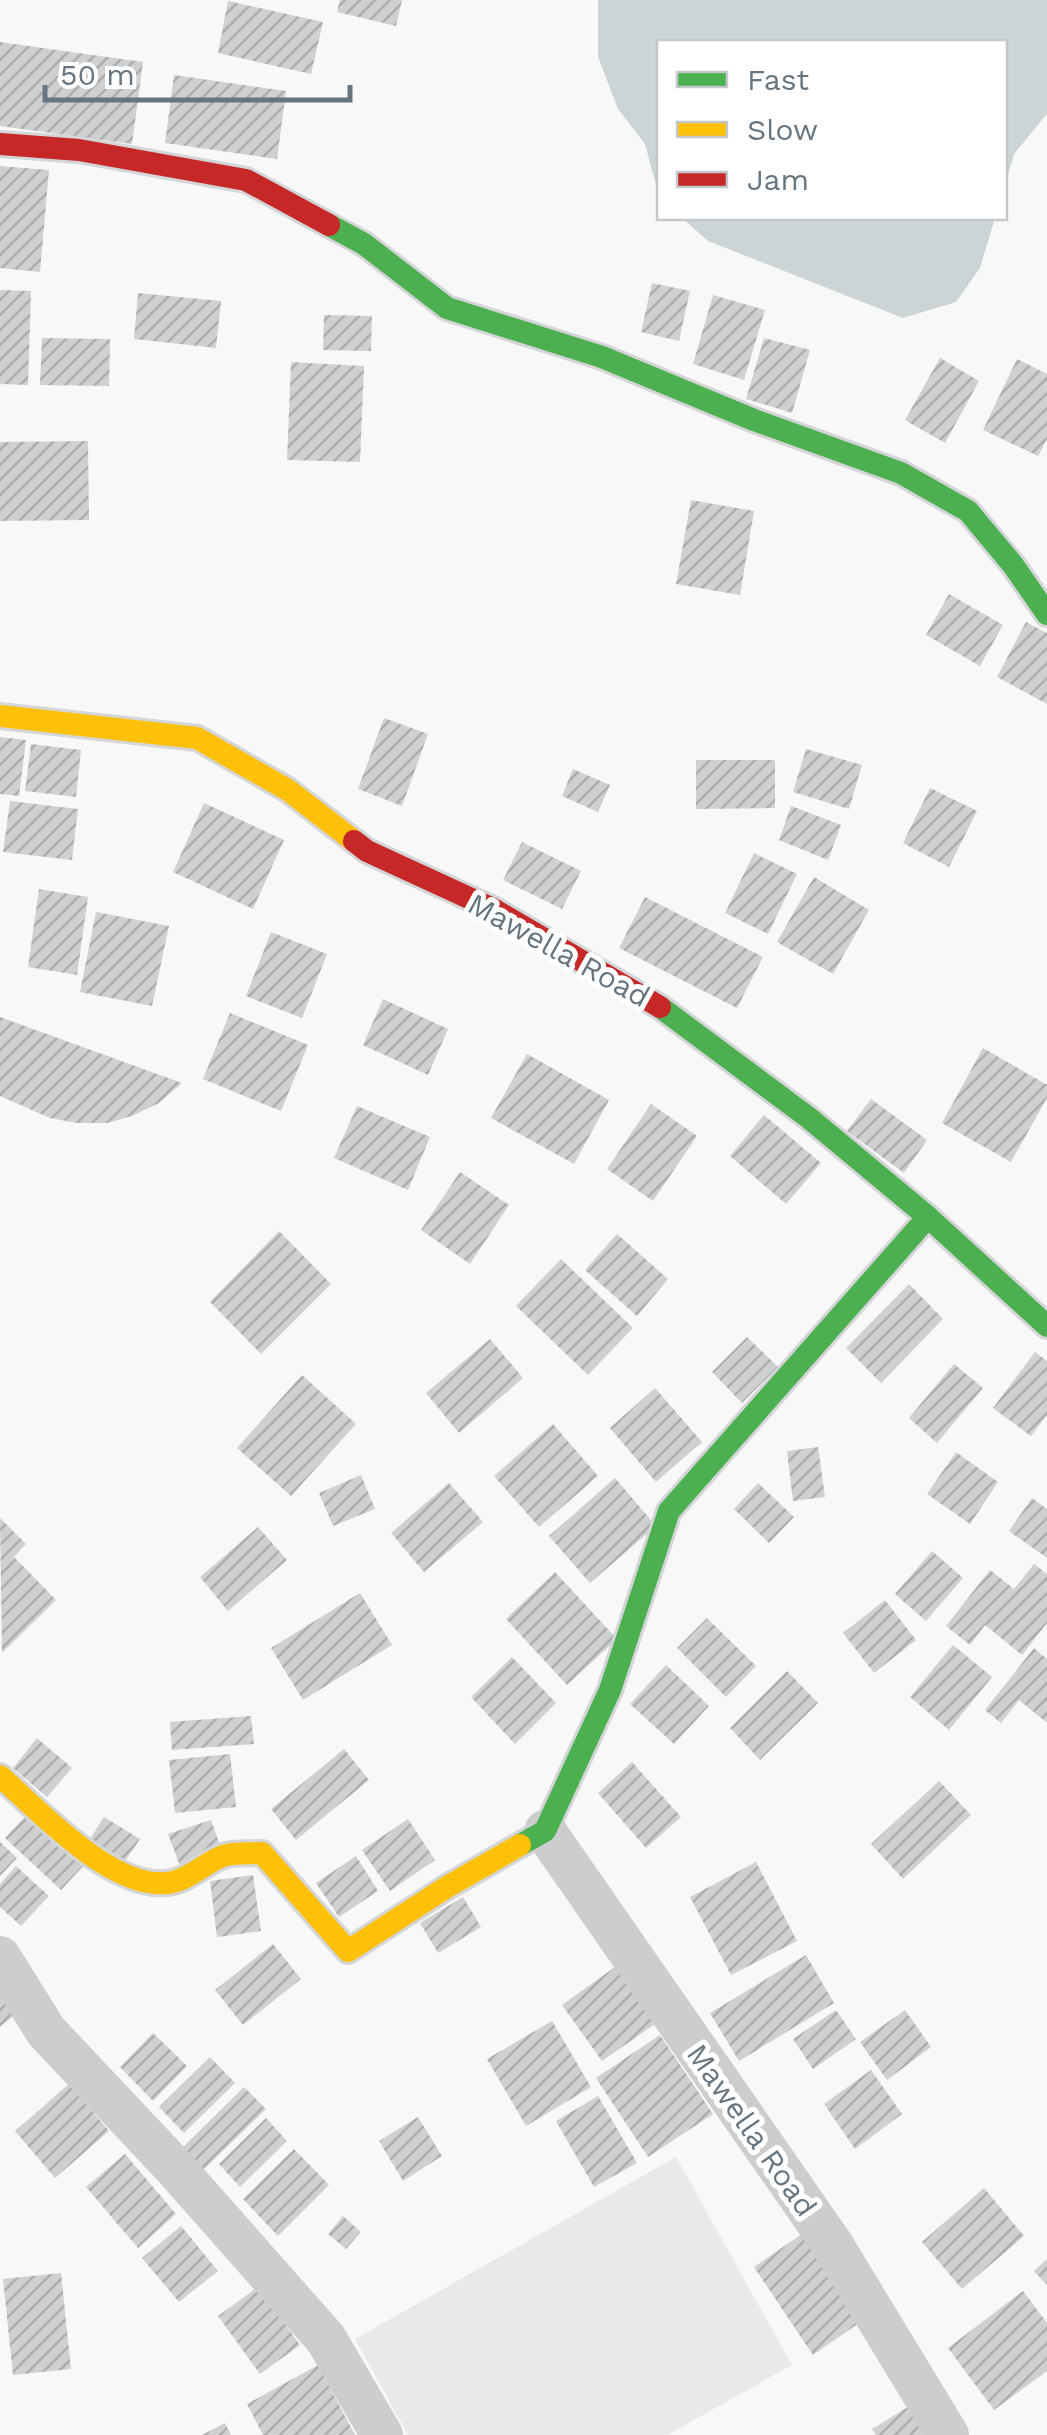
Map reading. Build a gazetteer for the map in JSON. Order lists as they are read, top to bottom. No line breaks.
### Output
{"streets":{"street":["Mawella Road"]},"legend":["Fast","Slow","Jam"],"scale_bar":"50 m"}
